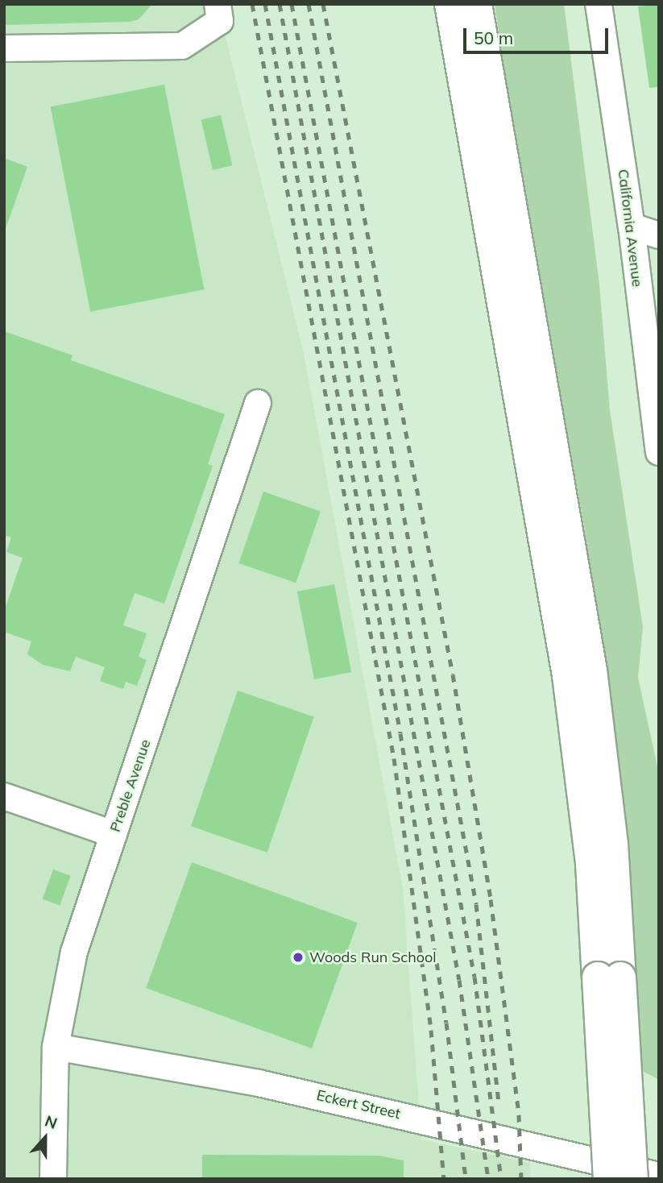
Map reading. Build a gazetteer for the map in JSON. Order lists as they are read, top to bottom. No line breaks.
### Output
{"streets":{"street":["California Avenue","Preble Avenue","Eckert Street"]},"crossings":[["Preble Avenue","Eckert Street"]],"places":["Woods Run School"],"scale_bar":"50 m","north":"top"}
